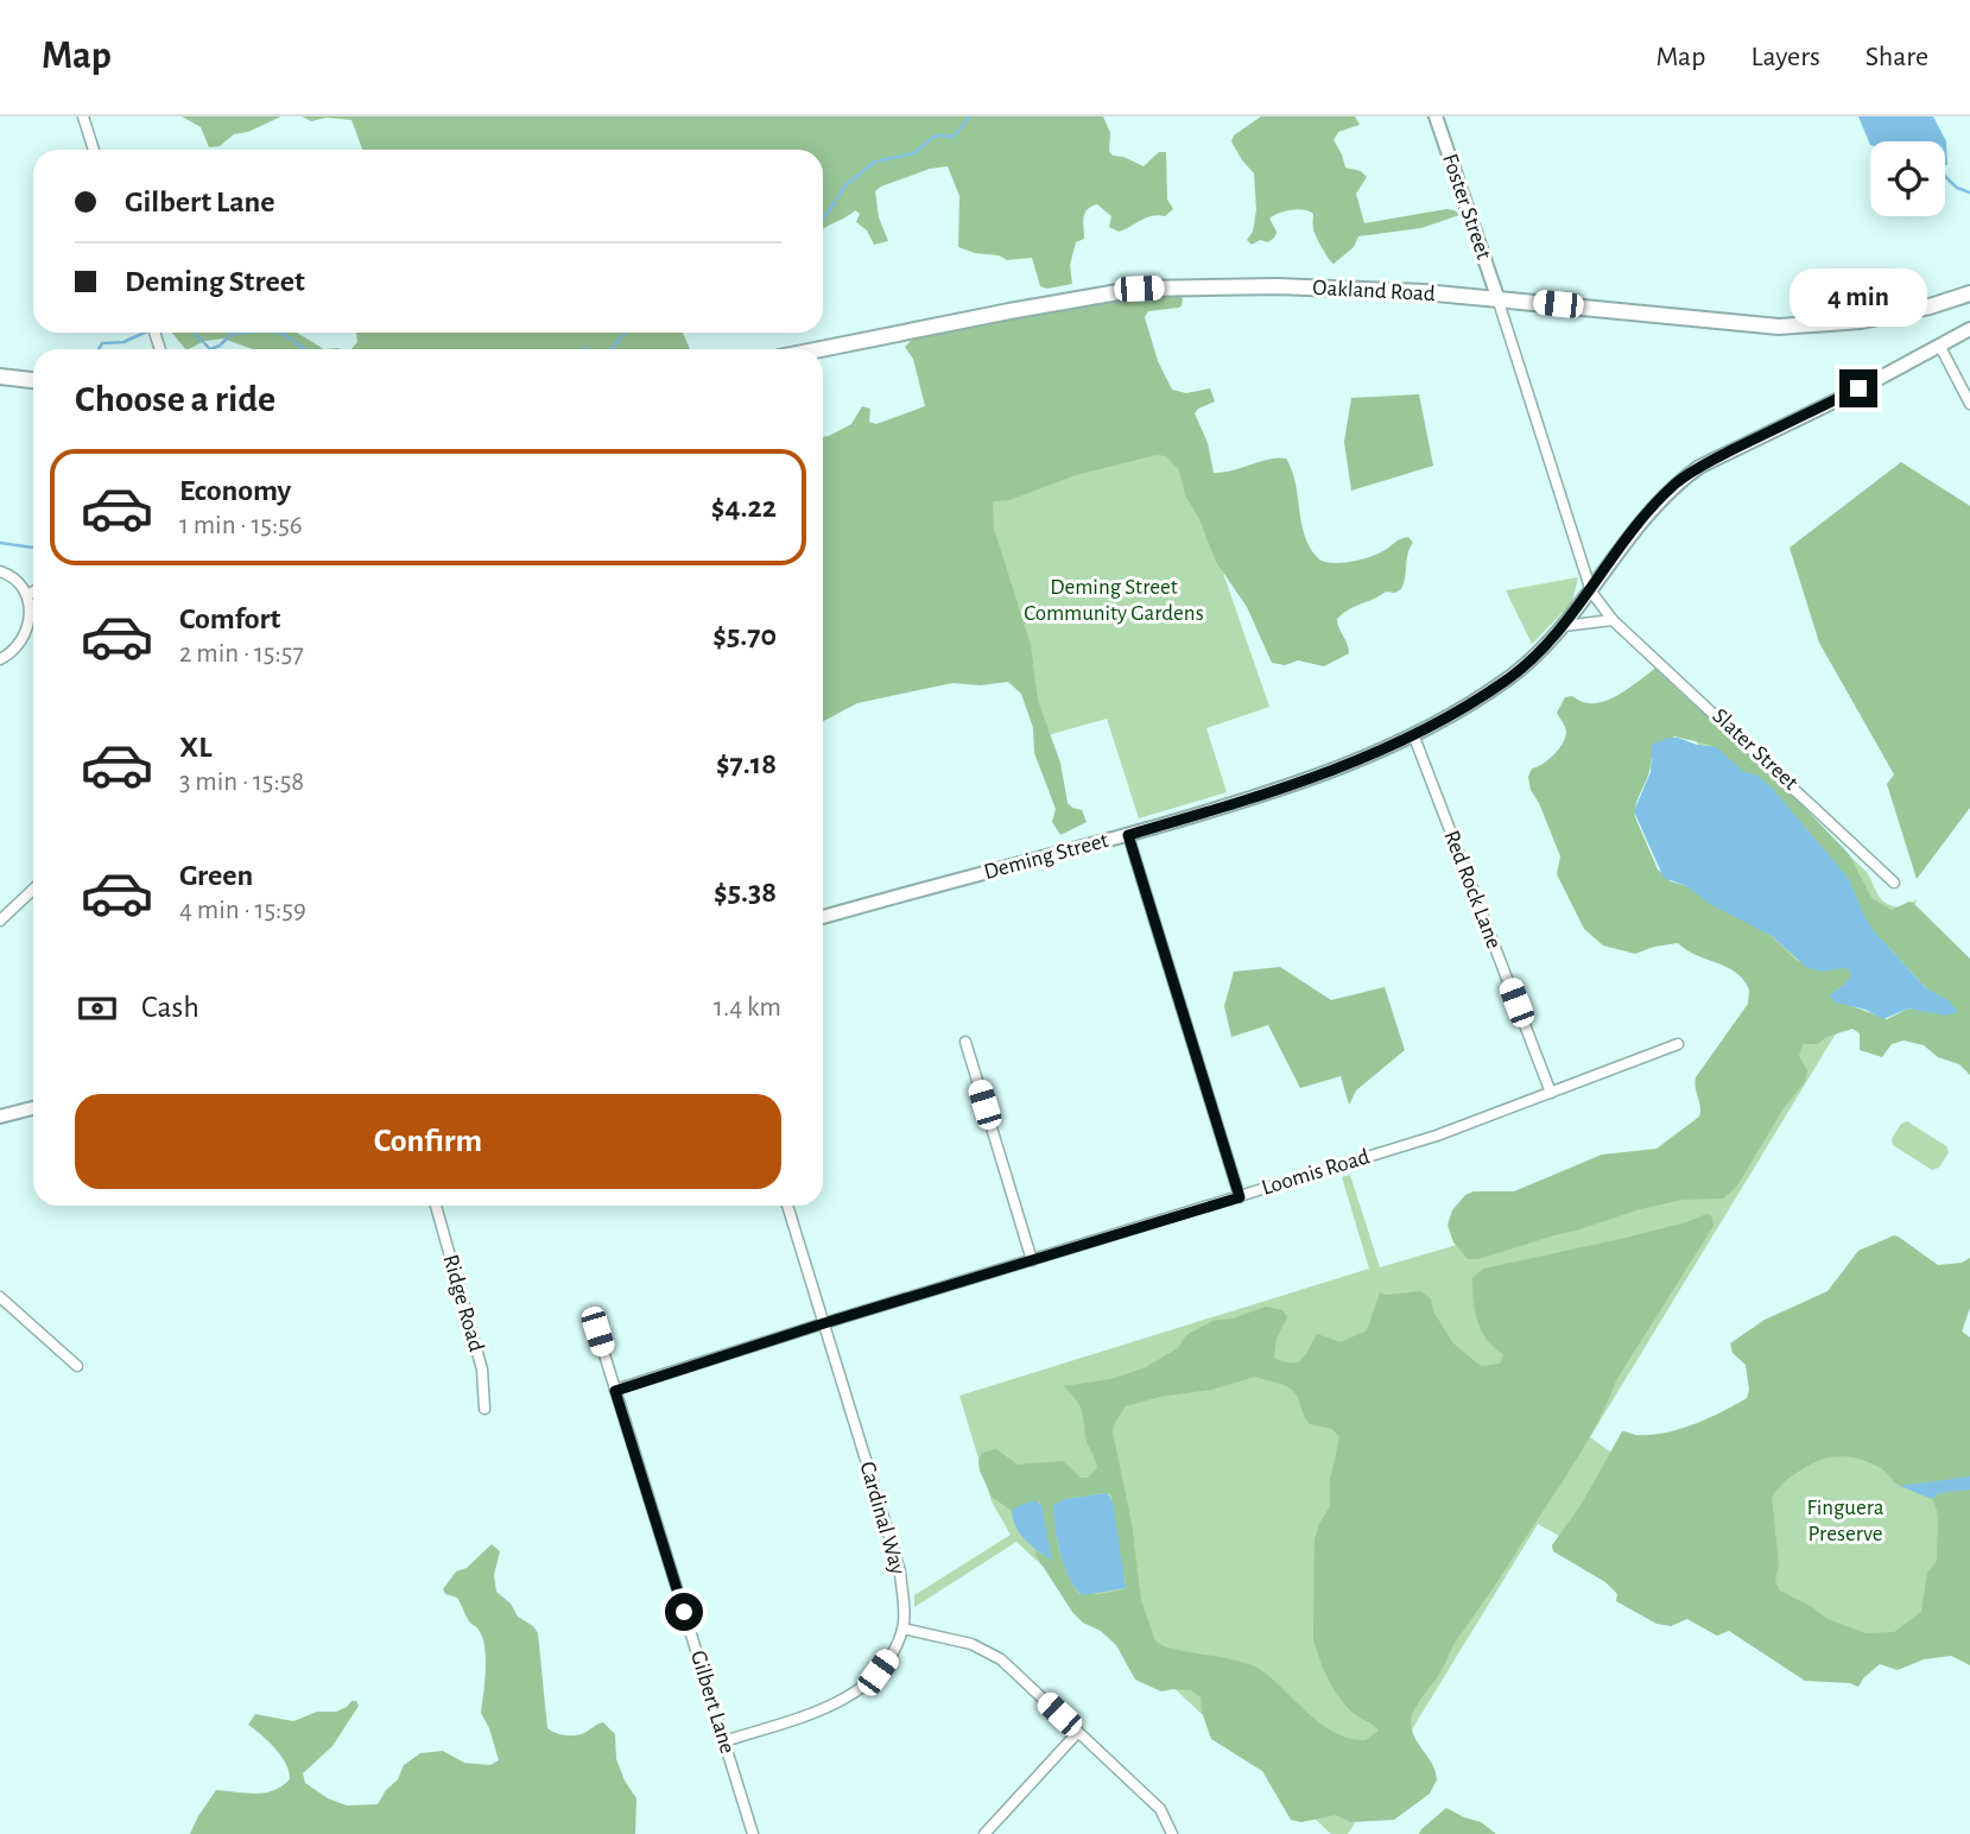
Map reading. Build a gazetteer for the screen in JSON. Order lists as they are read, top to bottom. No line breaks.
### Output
{"streets":{"main road":["Oakland Road"],"street":["Foster Street","Slater Street","Deming Street","Red Rock Lane","Loomis Road","Ridge Road","Cardinal Way","Gilbert Lane"]},"crossings":[["Foster Street","Oakland Road"],["Foster Street","Slater Street"],["Oakland Road","Slater Street"],["Slater Street","Deming Street"],["Deming Street","Red Rock Lane"],["Red Rock Lane","Loomis Road"],["Loomis Road","Cardinal Way"],["Loomis Road","Gilbert Lane"]],"parks":["Deming Street Community Gardens","Finguera Preserve"],"page":{"header":"Map","nav":["Map","Layers","Share"],"banner":["Gilbert Lane","Deming Street"],"bubble":"4 min","heading":"Choose a ride","list":[{"name":"Economy","note":"1 min · 15:56","value":"$4.22"},{"name":"Comfort","note":"2 min · 15:57","value":"$5.70"},{"name":"XL","note":"3 min · 15:58","value":"$7.18"},{"name":"Green","note":"4 min · 15:59","value":"$5.38"}],"pay":["Cash","1.4 km"],"buttons":"Confirm"}}
